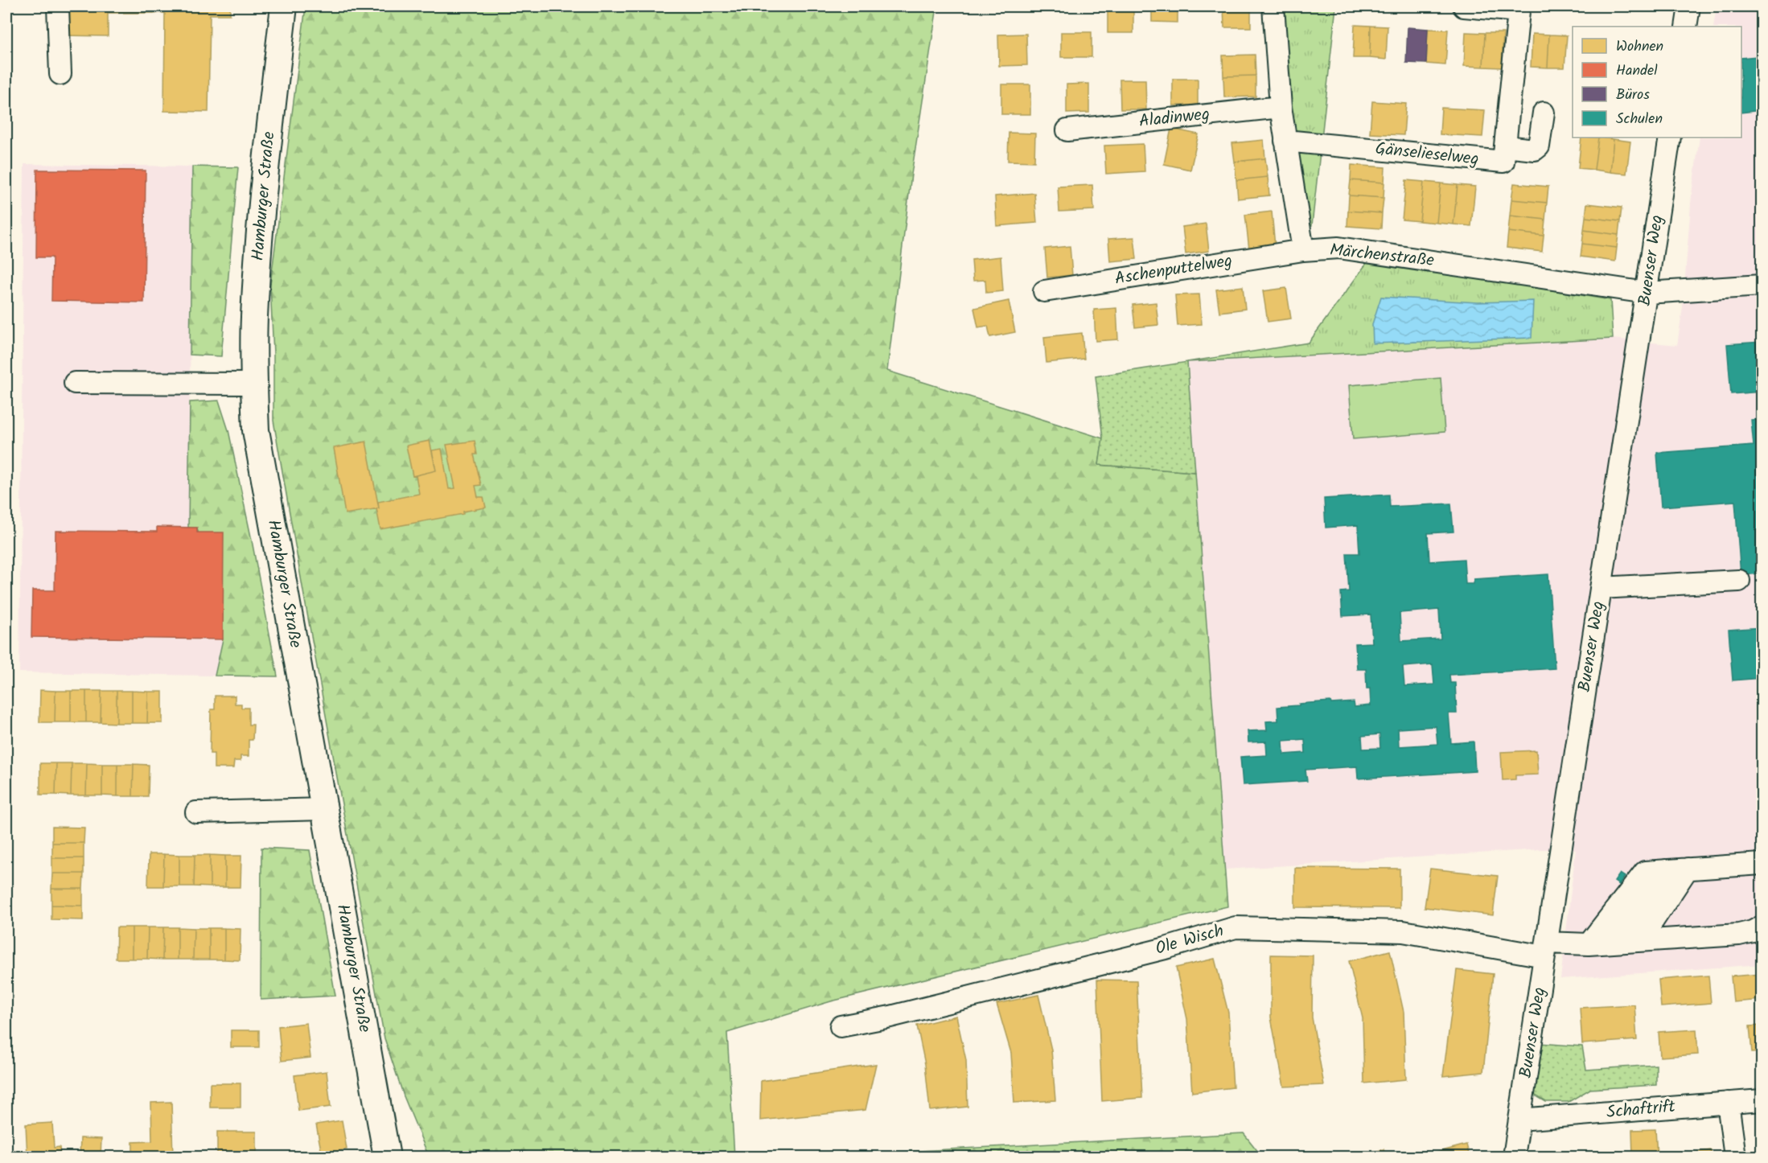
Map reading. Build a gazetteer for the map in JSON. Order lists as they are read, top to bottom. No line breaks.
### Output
{"streets":{"main road":["Hamburger Straße"],"street":["Aladinweg","Gänselieselweg","Märchenstraße","Buenser Weg","Aschenputtelweg","Ole Wisch","Schaftrift"]},"crossings":[["Märchenstraße","Buenser Weg"],["Märchenstraße","Aschenputtelweg"],["Buenser Weg","Ole Wisch"],["Buenser Weg","Schaftrift"]],"legend":["Wohnen","Handel","Büros","Schulen"]}
